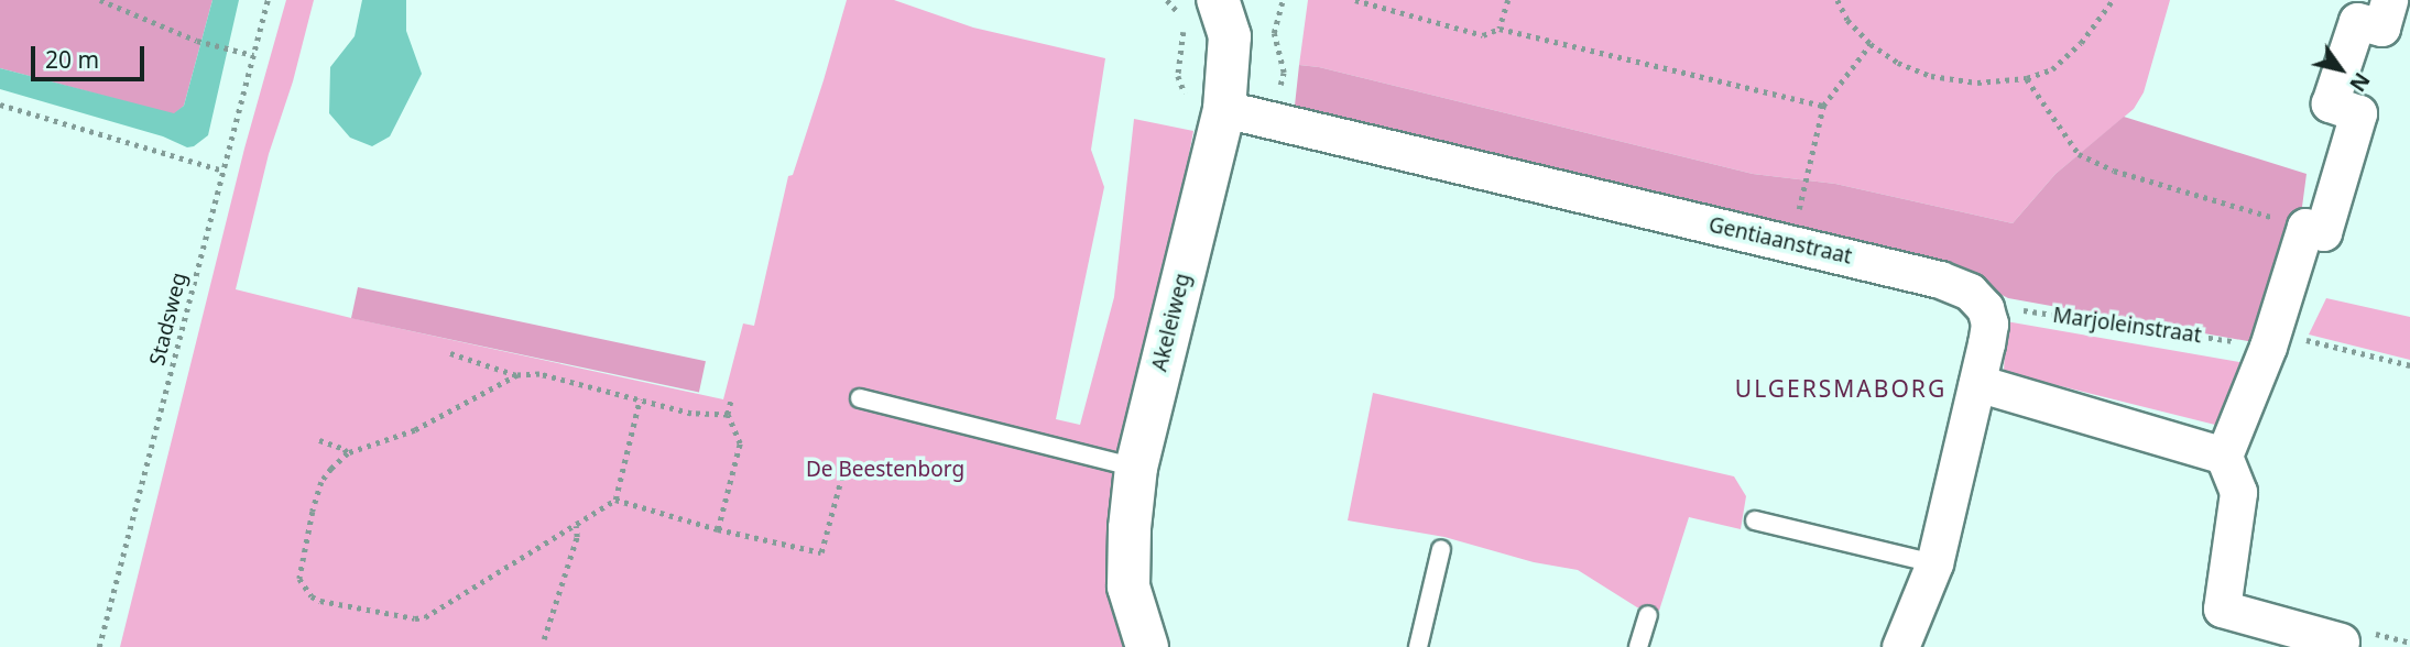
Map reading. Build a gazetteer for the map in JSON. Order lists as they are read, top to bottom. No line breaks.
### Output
{"streets":{"street":["Gentiaanstraat","Akeleiweg"],"path":["Stadsweg","Marjoleinstraat"]},"crossings":[["Gentiaanstraat","Akeleiweg"],["Gentiaanstraat","Marjoleinstraat"]],"districts":["ULGERSMABORG"],"parks":["De Beestenborg"],"scale_bar":"20 m","north":"bottom right"}
